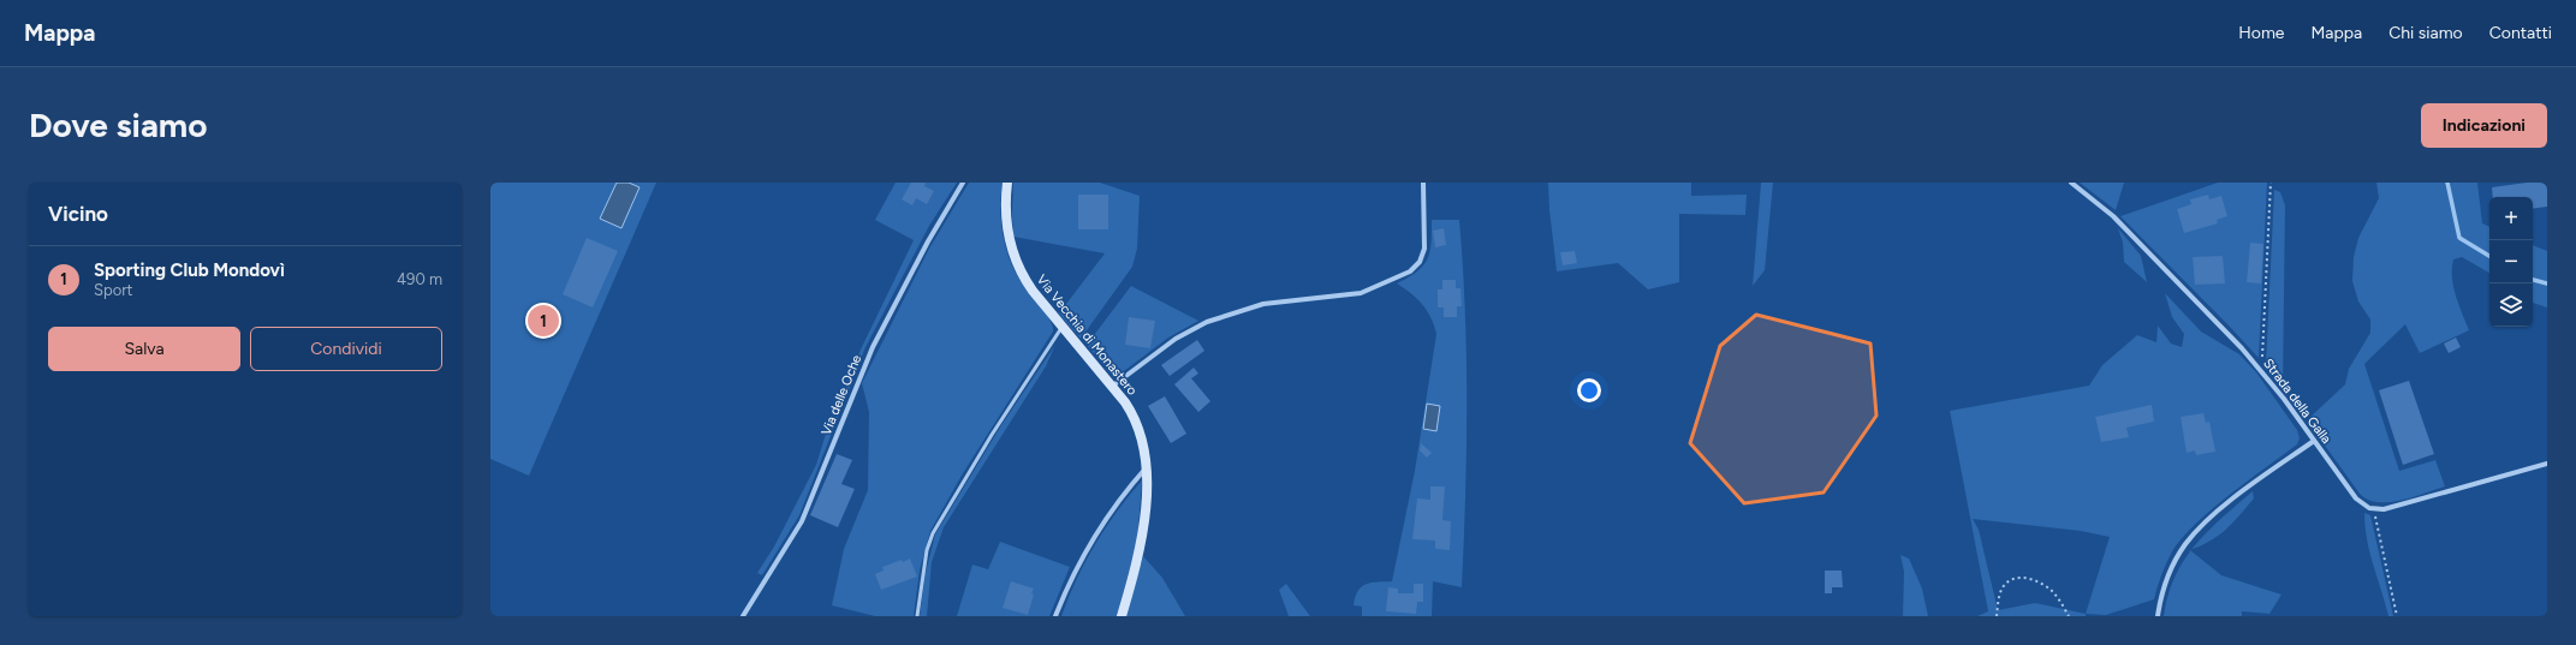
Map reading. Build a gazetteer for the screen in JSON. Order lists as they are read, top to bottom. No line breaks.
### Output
{"streets":{"street":["Via Vecchia di Monastero","Via delle Oche","Strada della Galla"]},"page":{"header":"Mappa","nav":["Home","Mappa","Chi siamo","Contatti"],"buttons":["Indicazioni",["Salva","Condividi"]],"title":"Dove siamo","heading":"Vicino","map_buttons":["+","−"],"list":[{"mark":"1","name":"Sporting Club Mondovì","note":"Sport","value":"490 m"}],"pins":"1"}}
